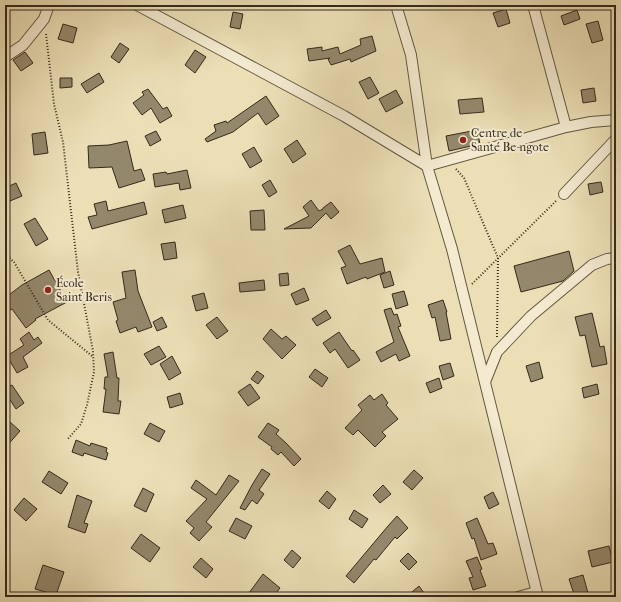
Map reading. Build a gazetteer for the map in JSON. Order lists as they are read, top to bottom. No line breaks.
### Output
{"places":["Centre de Santé Be-ngote","École Saint Beris"]}
